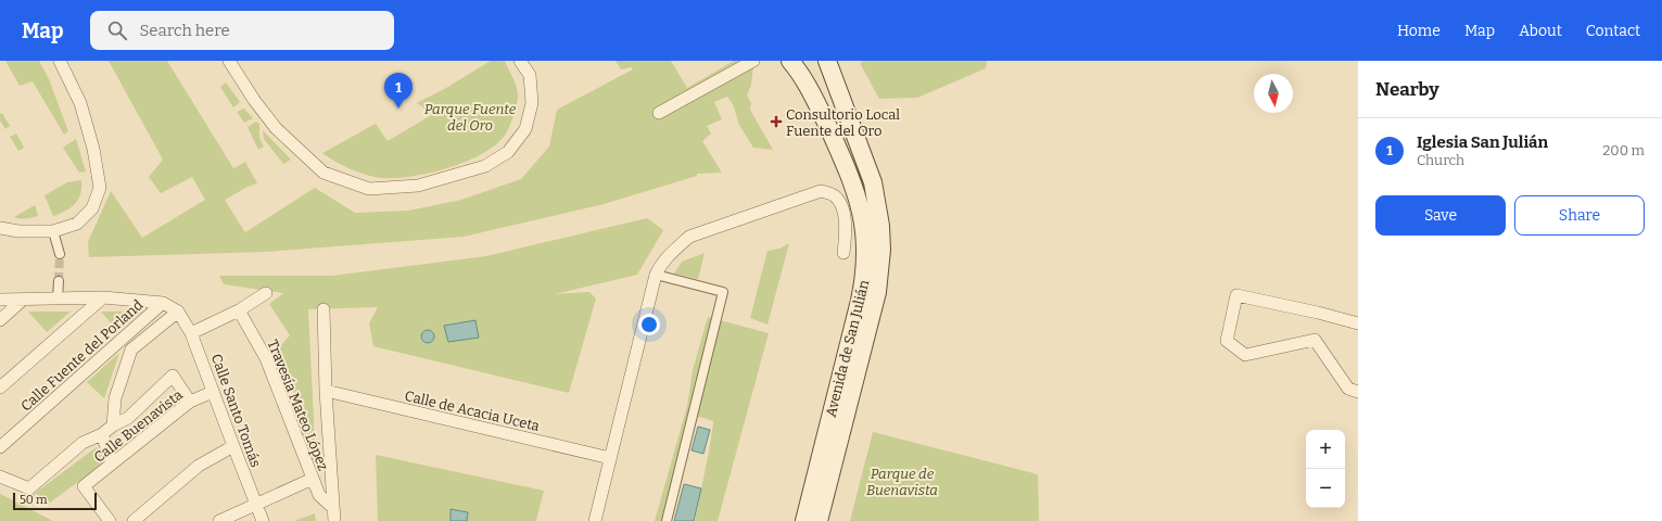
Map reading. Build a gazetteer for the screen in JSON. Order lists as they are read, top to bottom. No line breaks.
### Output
{"streets":{"main road":["Avenida de San Julián"],"street":["Calle Fuente del Porland","Travesía Mateo López","Calle Santo Tomás","Calle de Acacia Uceta","Calle Buenavista"]},"crossings":[["Calle Santo Tomás","Calle Buenavista"]],"parks":["Parque Fuente del Oro","Parque de Buenavista"],"places":{"health":["Consultorio Local Fuente del Oro"]},"scale_bar":"50 m","north":"bottom","page":{"header":"Map","search":"Search here","nav":["Home","Map","About","Contact"],"heading":"Nearby","pins":"1","list":[{"mark":"1","name":"Iglesia San Julián","note":"Church","value":"200 m"}],"buttons":["Save","Share"],"map_buttons":["+","−"],"scale":"50 m"}}
